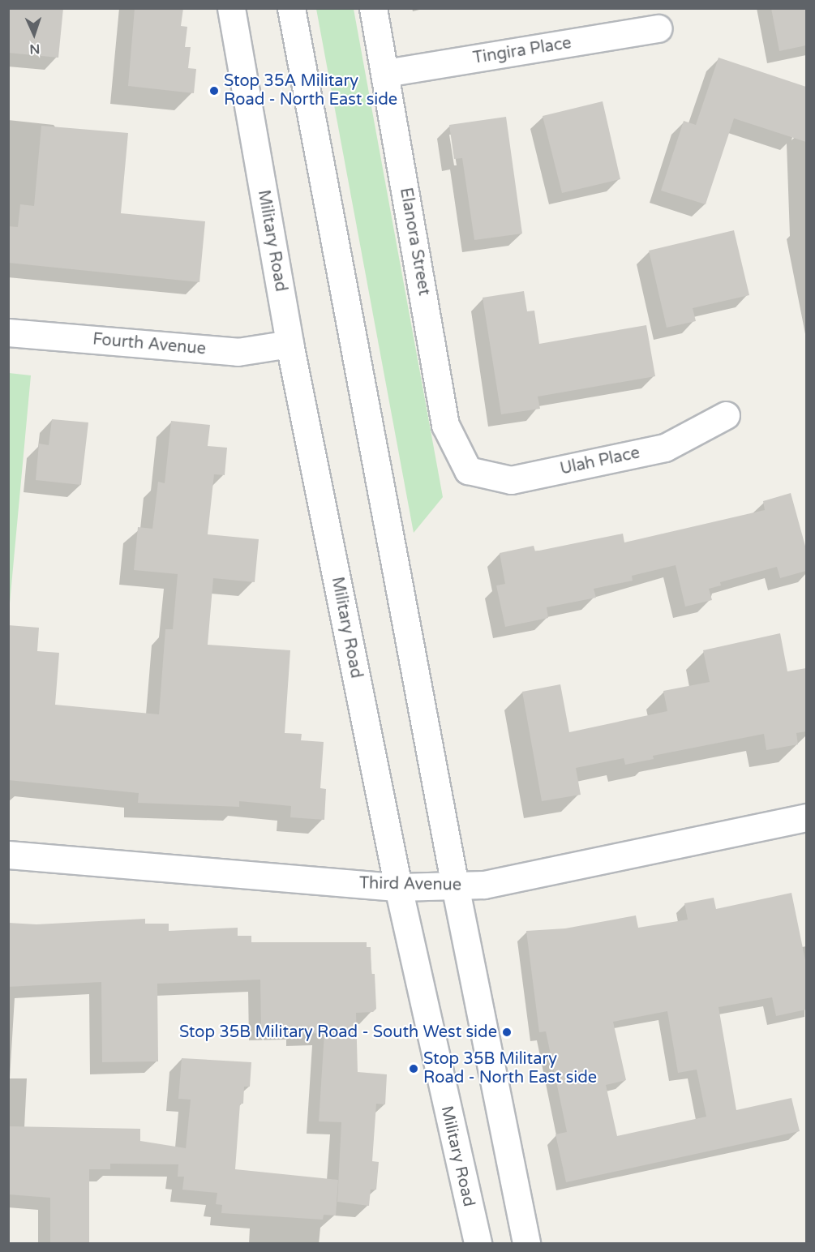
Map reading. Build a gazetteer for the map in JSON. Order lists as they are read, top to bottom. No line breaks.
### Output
{"streets":{"main road":["Tingira Place","Military Road","Elanora Street","Fourth Avenue","Ulah Place","Third Avenue"]},"crossings":[["Tingira Place","Elanora Street"],["Military Road","Fourth Avenue"],["Military Road","Third Avenue"],["Elanora Street","Ulah Place"]],"places":["Stop 35A Military Road - North East side","Stop 35B Military Road - South West side","Stop 35B Military Road - North East side"],"north":"bottom"}
